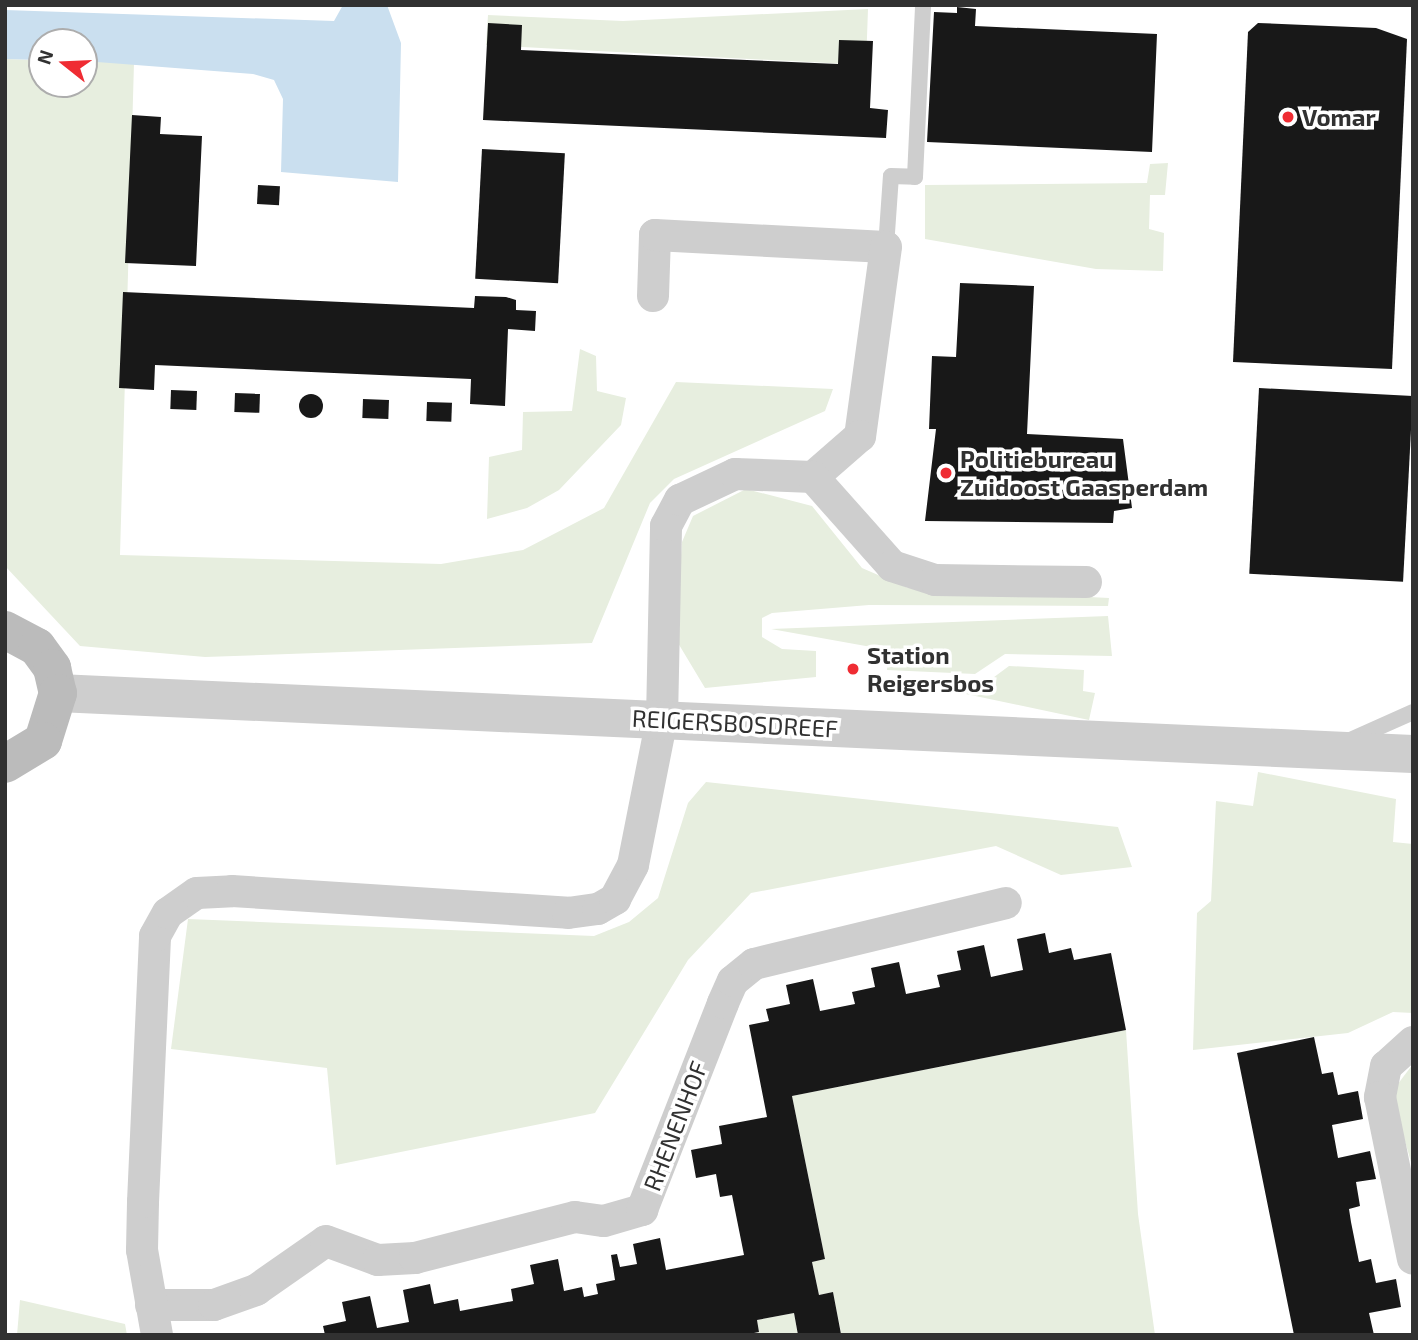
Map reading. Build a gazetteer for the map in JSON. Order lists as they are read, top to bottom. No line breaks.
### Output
{"streets":{"street":["REIGERSBOSDREEF","RHENENHOF"]},"crossings":[["REIGERSBOSDREEF","RHENENHOF"]],"places":["Vomar","Politiebureau Zuidoost Gaasperdam","Station Reigersbos"],"north":"left"}
